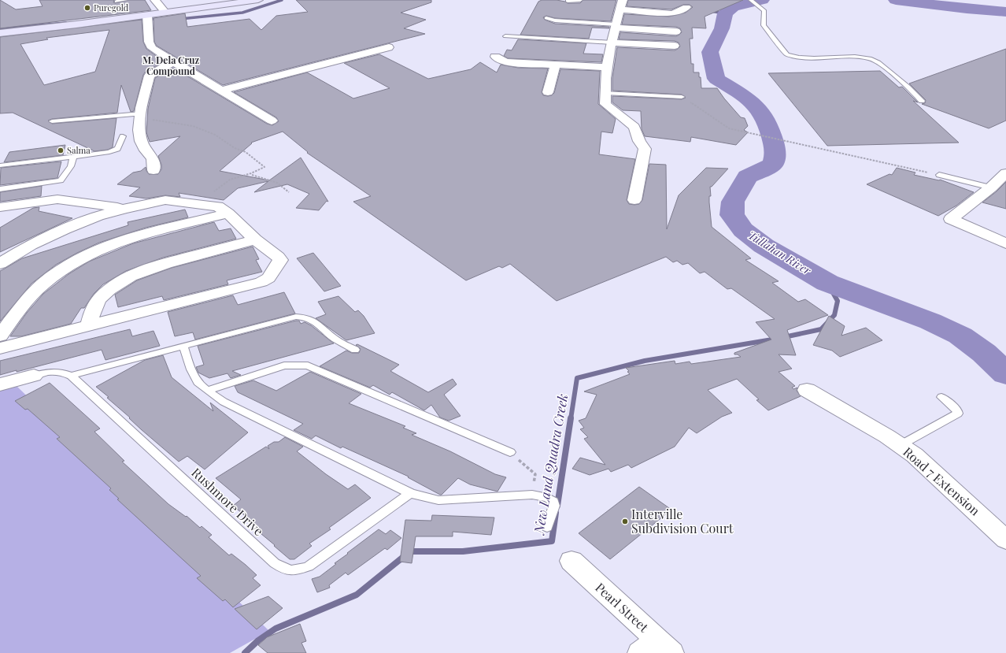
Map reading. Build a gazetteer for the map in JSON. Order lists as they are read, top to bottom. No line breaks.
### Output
{"streets":{"street":["Road 7 Extension","Pearl Street"],"lane":["Rushmore Drive"]},"districts":["M. Dela Cruz Compound"],"water":["Tullahan River","New Land Quadra Creek"],"places":["Puregold","Salma","Interville Subdivision Court"]}
